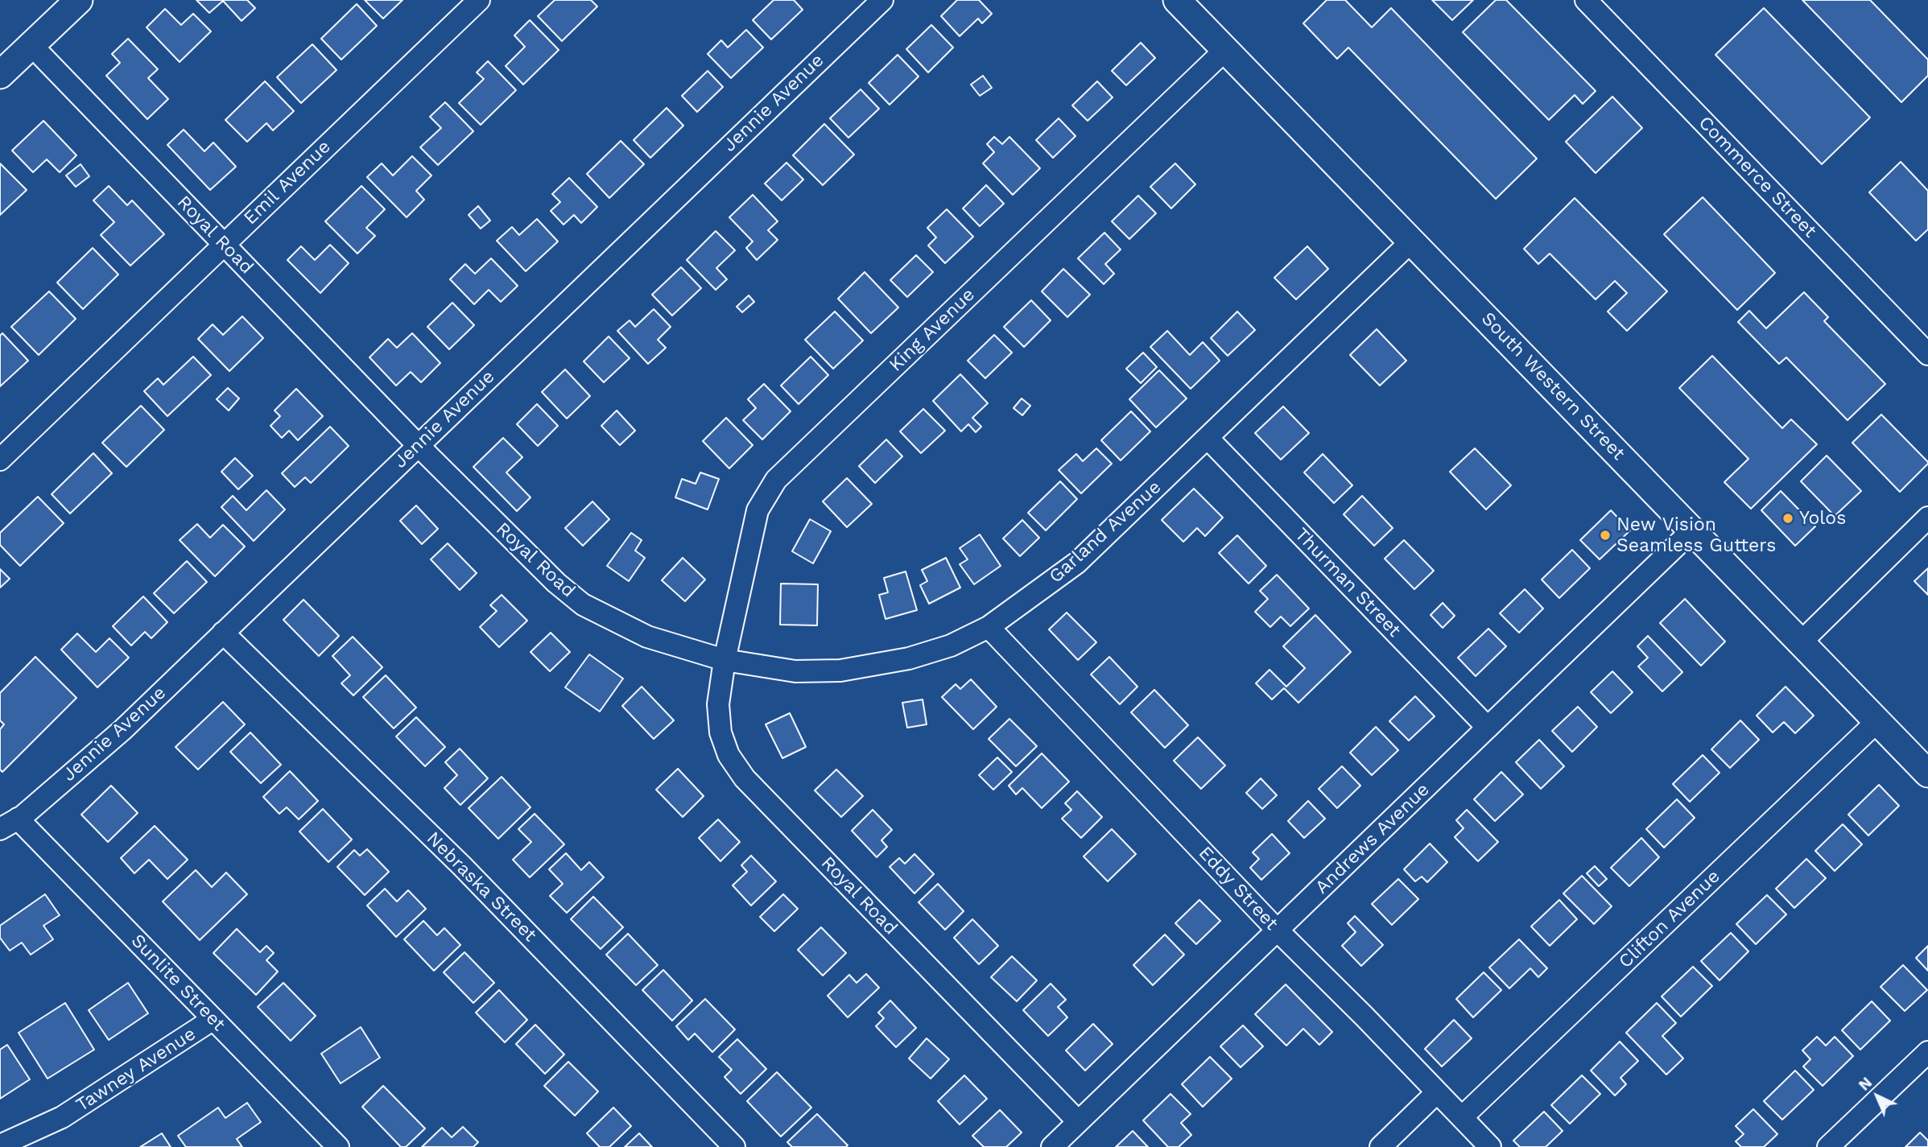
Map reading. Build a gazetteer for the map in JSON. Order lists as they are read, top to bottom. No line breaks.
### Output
{"streets":{"main road":["South Western Street"],"street":["Jennie Avenue","Commerce Street","Emil Avenue","Royal Road","King Avenue","Garland Avenue","Thurman Street","Andrews Avenue","Nebraska Street","Eddy Street","Clifton Avenue","Sunlite Street","Tawney Avenue"]},"crossings":[["Jennie Avenue","Royal Road"],["Jennie Avenue","Nebraska Street"],["Jennie Avenue","Sunlite Street"],["Emil Avenue","Royal Road"],["Royal Road","King Avenue"],["Royal Road","Garland Avenue"],["Royal Road","Andrews Avenue"],["King Avenue","South Western Street"],["King Avenue","Garland Avenue"],["South Western Street","Garland Avenue"],["South Western Street","Andrews Avenue"],["South Western Street","Clifton Avenue"],["Garland Avenue","Thurman Street"],["Garland Avenue","Eddy Street"],["Thurman Street","Andrews Avenue"],["Andrews Avenue","Eddy Street"],["Eddy Street","Clifton Avenue"],["Sunlite Street","Tawney Avenue"]],"places":["Yolos","New Vision Seamless Gutters"],"north":"top left"}
